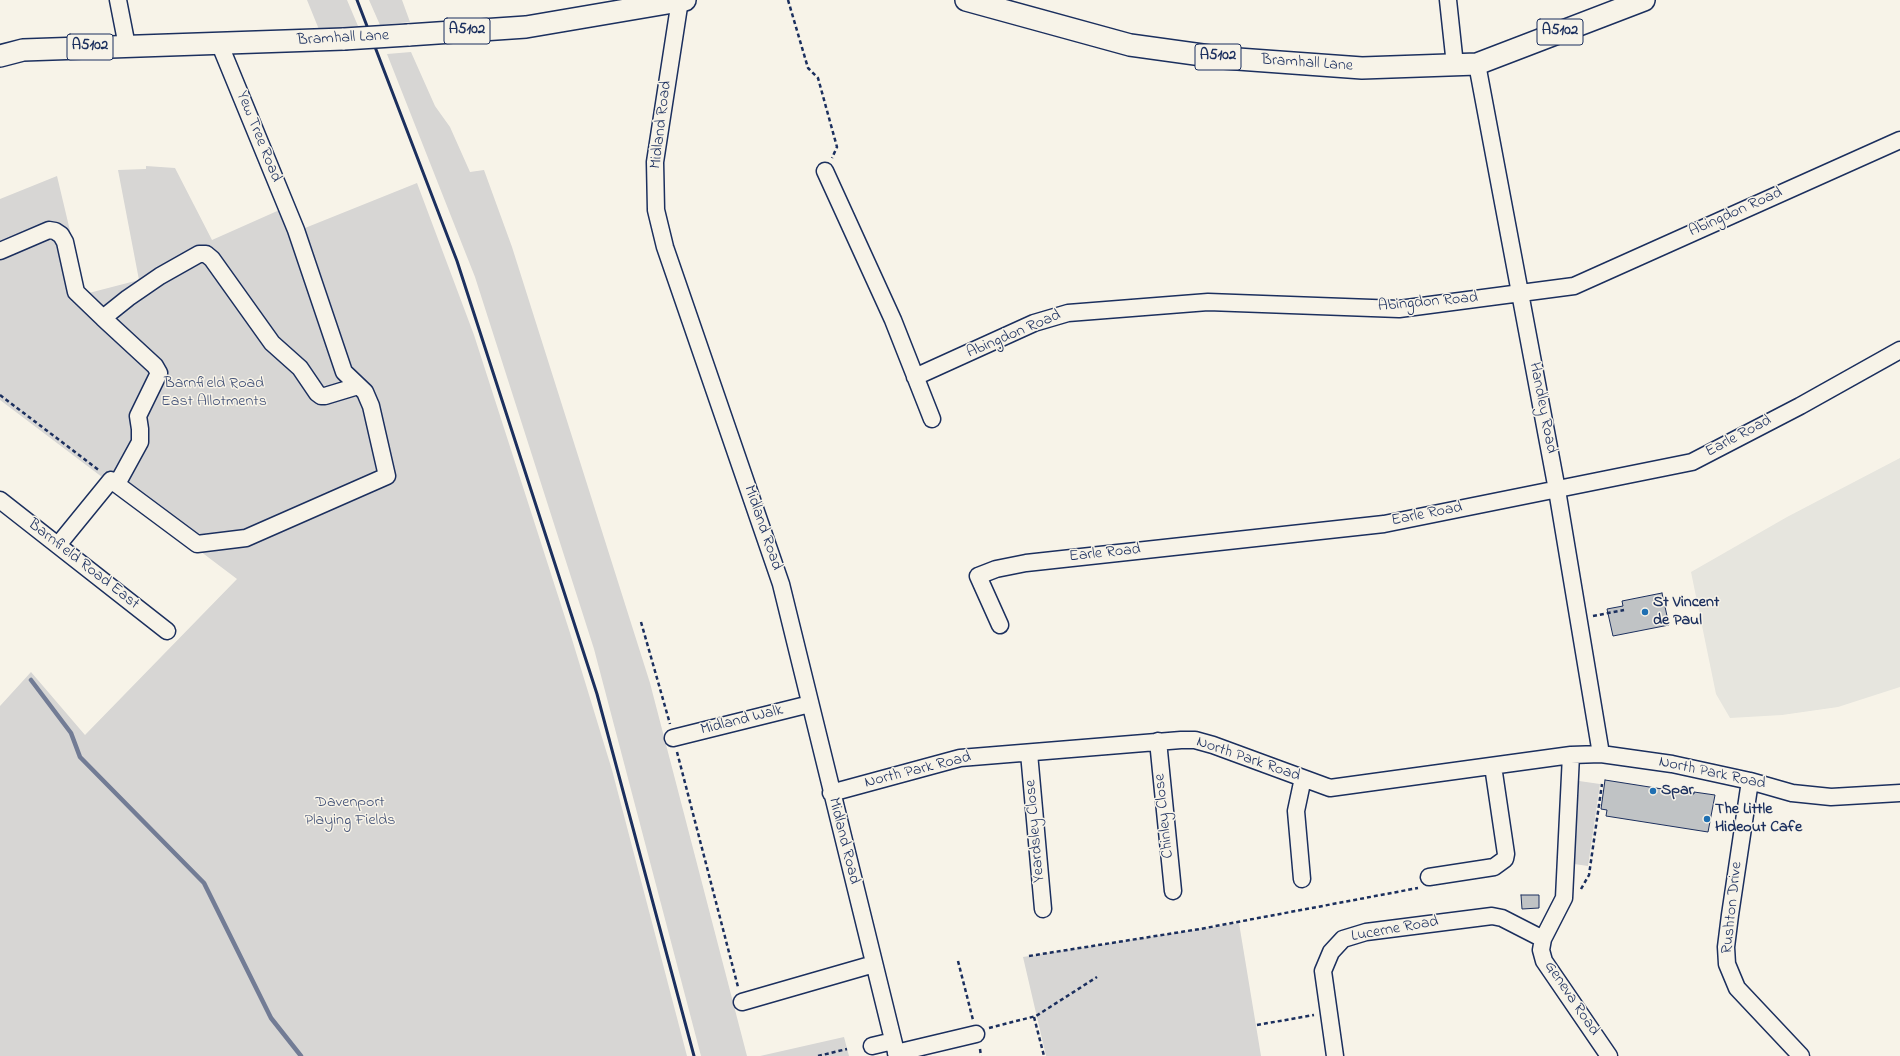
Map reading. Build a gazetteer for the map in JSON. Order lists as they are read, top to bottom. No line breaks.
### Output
{"streets":{"main road":["A5102","Bramhall Lane"],"street":["Midland Road","Yew Tree Road","Abingdon Road","Handley Road","Earle Road","Barnfield Road East","Midland Walk","North Park Road","Chinley Close","Yeardsley Close","Rushton Drive","Lucerne Road","Geneva Road"]},"crossings":[["Bramhall Lane","Midland Road"],["Bramhall Lane","Yew Tree Road"],["Bramhall Lane","Handley Road"],["Midland Road","Midland Walk"],["Midland Road","North Park Road"],["Abingdon Road","Handley Road"],["Handley Road","Earle Road"],["Handley Road","North Park Road"],["North Park Road","Chinley Close"],["North Park Road","Yeardsley Close"],["North Park Road","Rushton Drive"],["Lucerne Road","Geneva Road"]],"parks":["Barnfield Road East Allotments","Davenport Playing Fields"],"places":["St Vincent de Paul","Spar","The Little Hideout Cafe"]}
